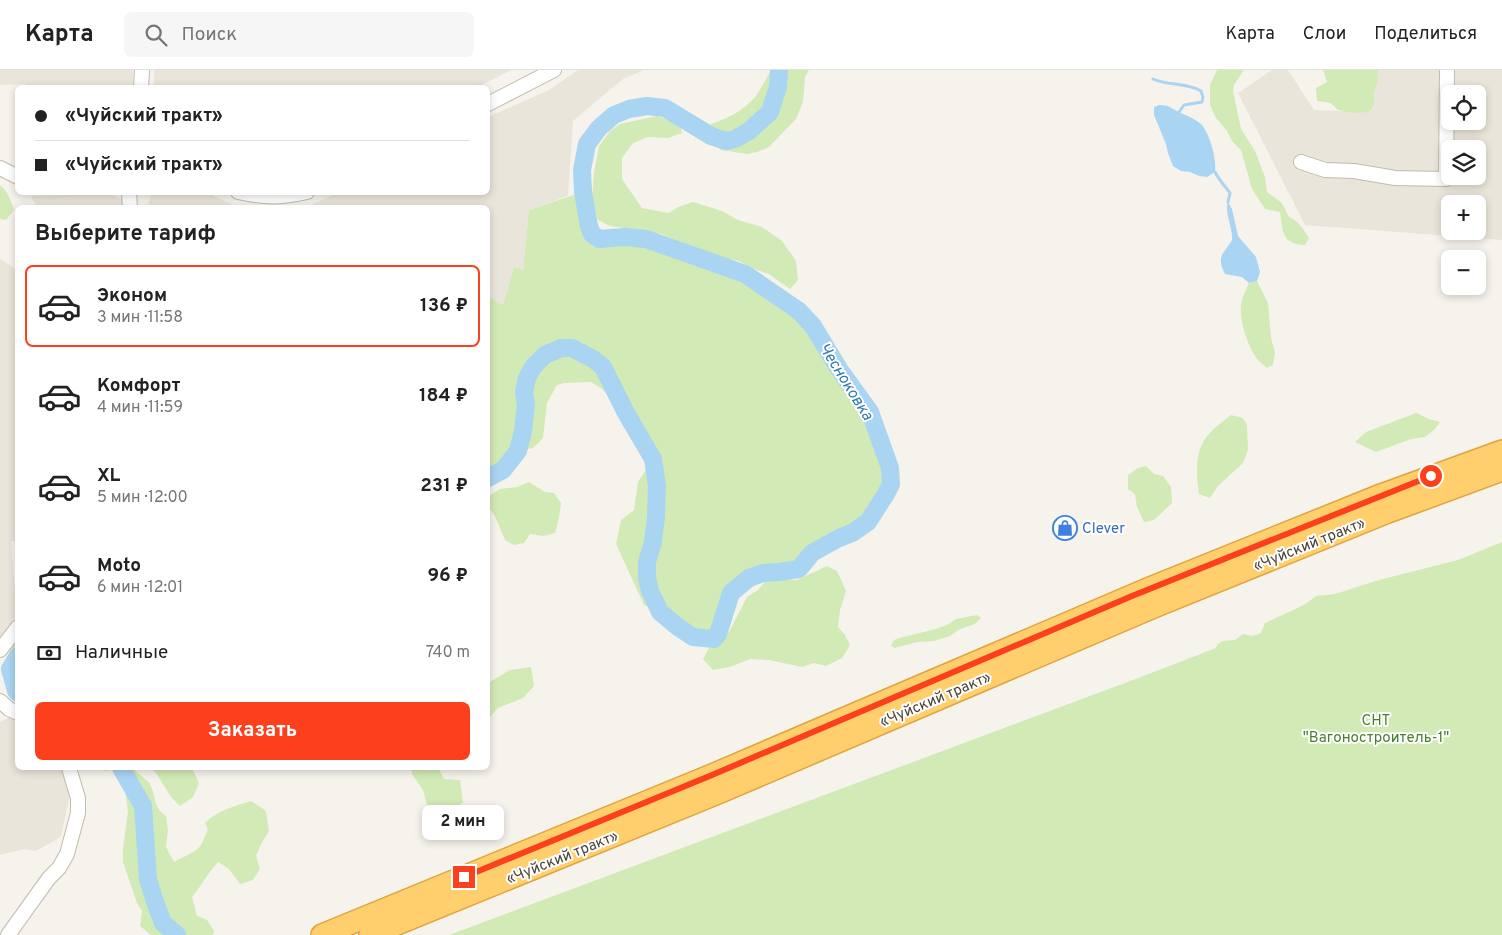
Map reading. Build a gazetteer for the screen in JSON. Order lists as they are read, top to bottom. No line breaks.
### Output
{"streets":{"highway":["«Чуйский тракт»"]},"water":["Чесноковка"],"parks":["СНТ \"Вагоностроитель-1\""],"places":{"shop":["Clever"]},"page":{"header":"Карта","search":"Поиск","nav":["Карта","Слои","Поделиться"],"map_buttons":["+","−"],"banner":["«Чуйский тракт»","«Чуйский тракт»"],"heading":"Выберите тариф","list":[{"name":"Эконом","note":"3 мин · 11:58","value":"136 ₽"},{"name":"Комфорт","note":"4 мин · 11:59","value":"184 ₽"},{"name":"XL","note":"5 мин · 12:00","value":"231 ₽"},{"name":"Moto","note":"6 мин · 12:01","value":"96 ₽"}],"pay":["Наличные","740 m"],"buttons":"Заказать","bubble":"2 мин"}}
